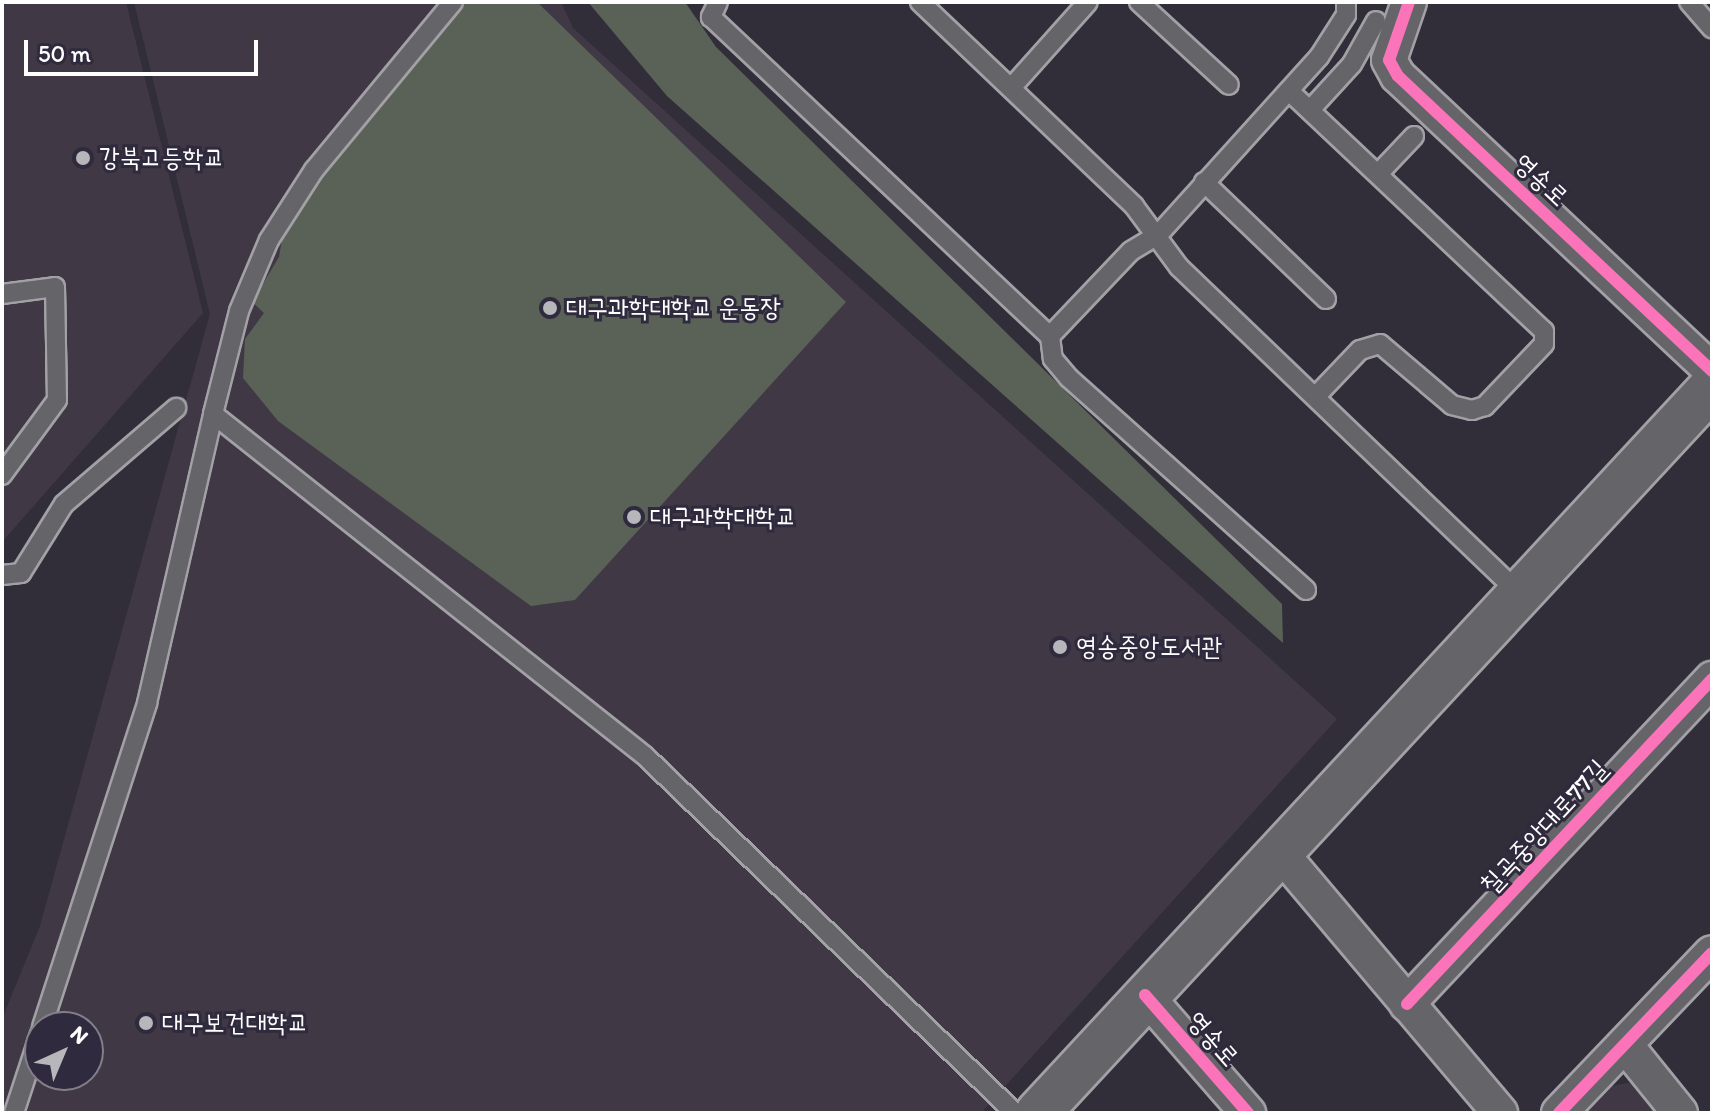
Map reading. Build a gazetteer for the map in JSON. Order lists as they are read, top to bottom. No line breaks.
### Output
{"streets":{"street":["영송로","칠곡중앙대로77길"]},"places":["강북고등학교","대구과학대학교 운동장","대구과학대학교","영송중앙도서관","대구보건대학교"],"scale_bar":"50 m","north":"top right"}
